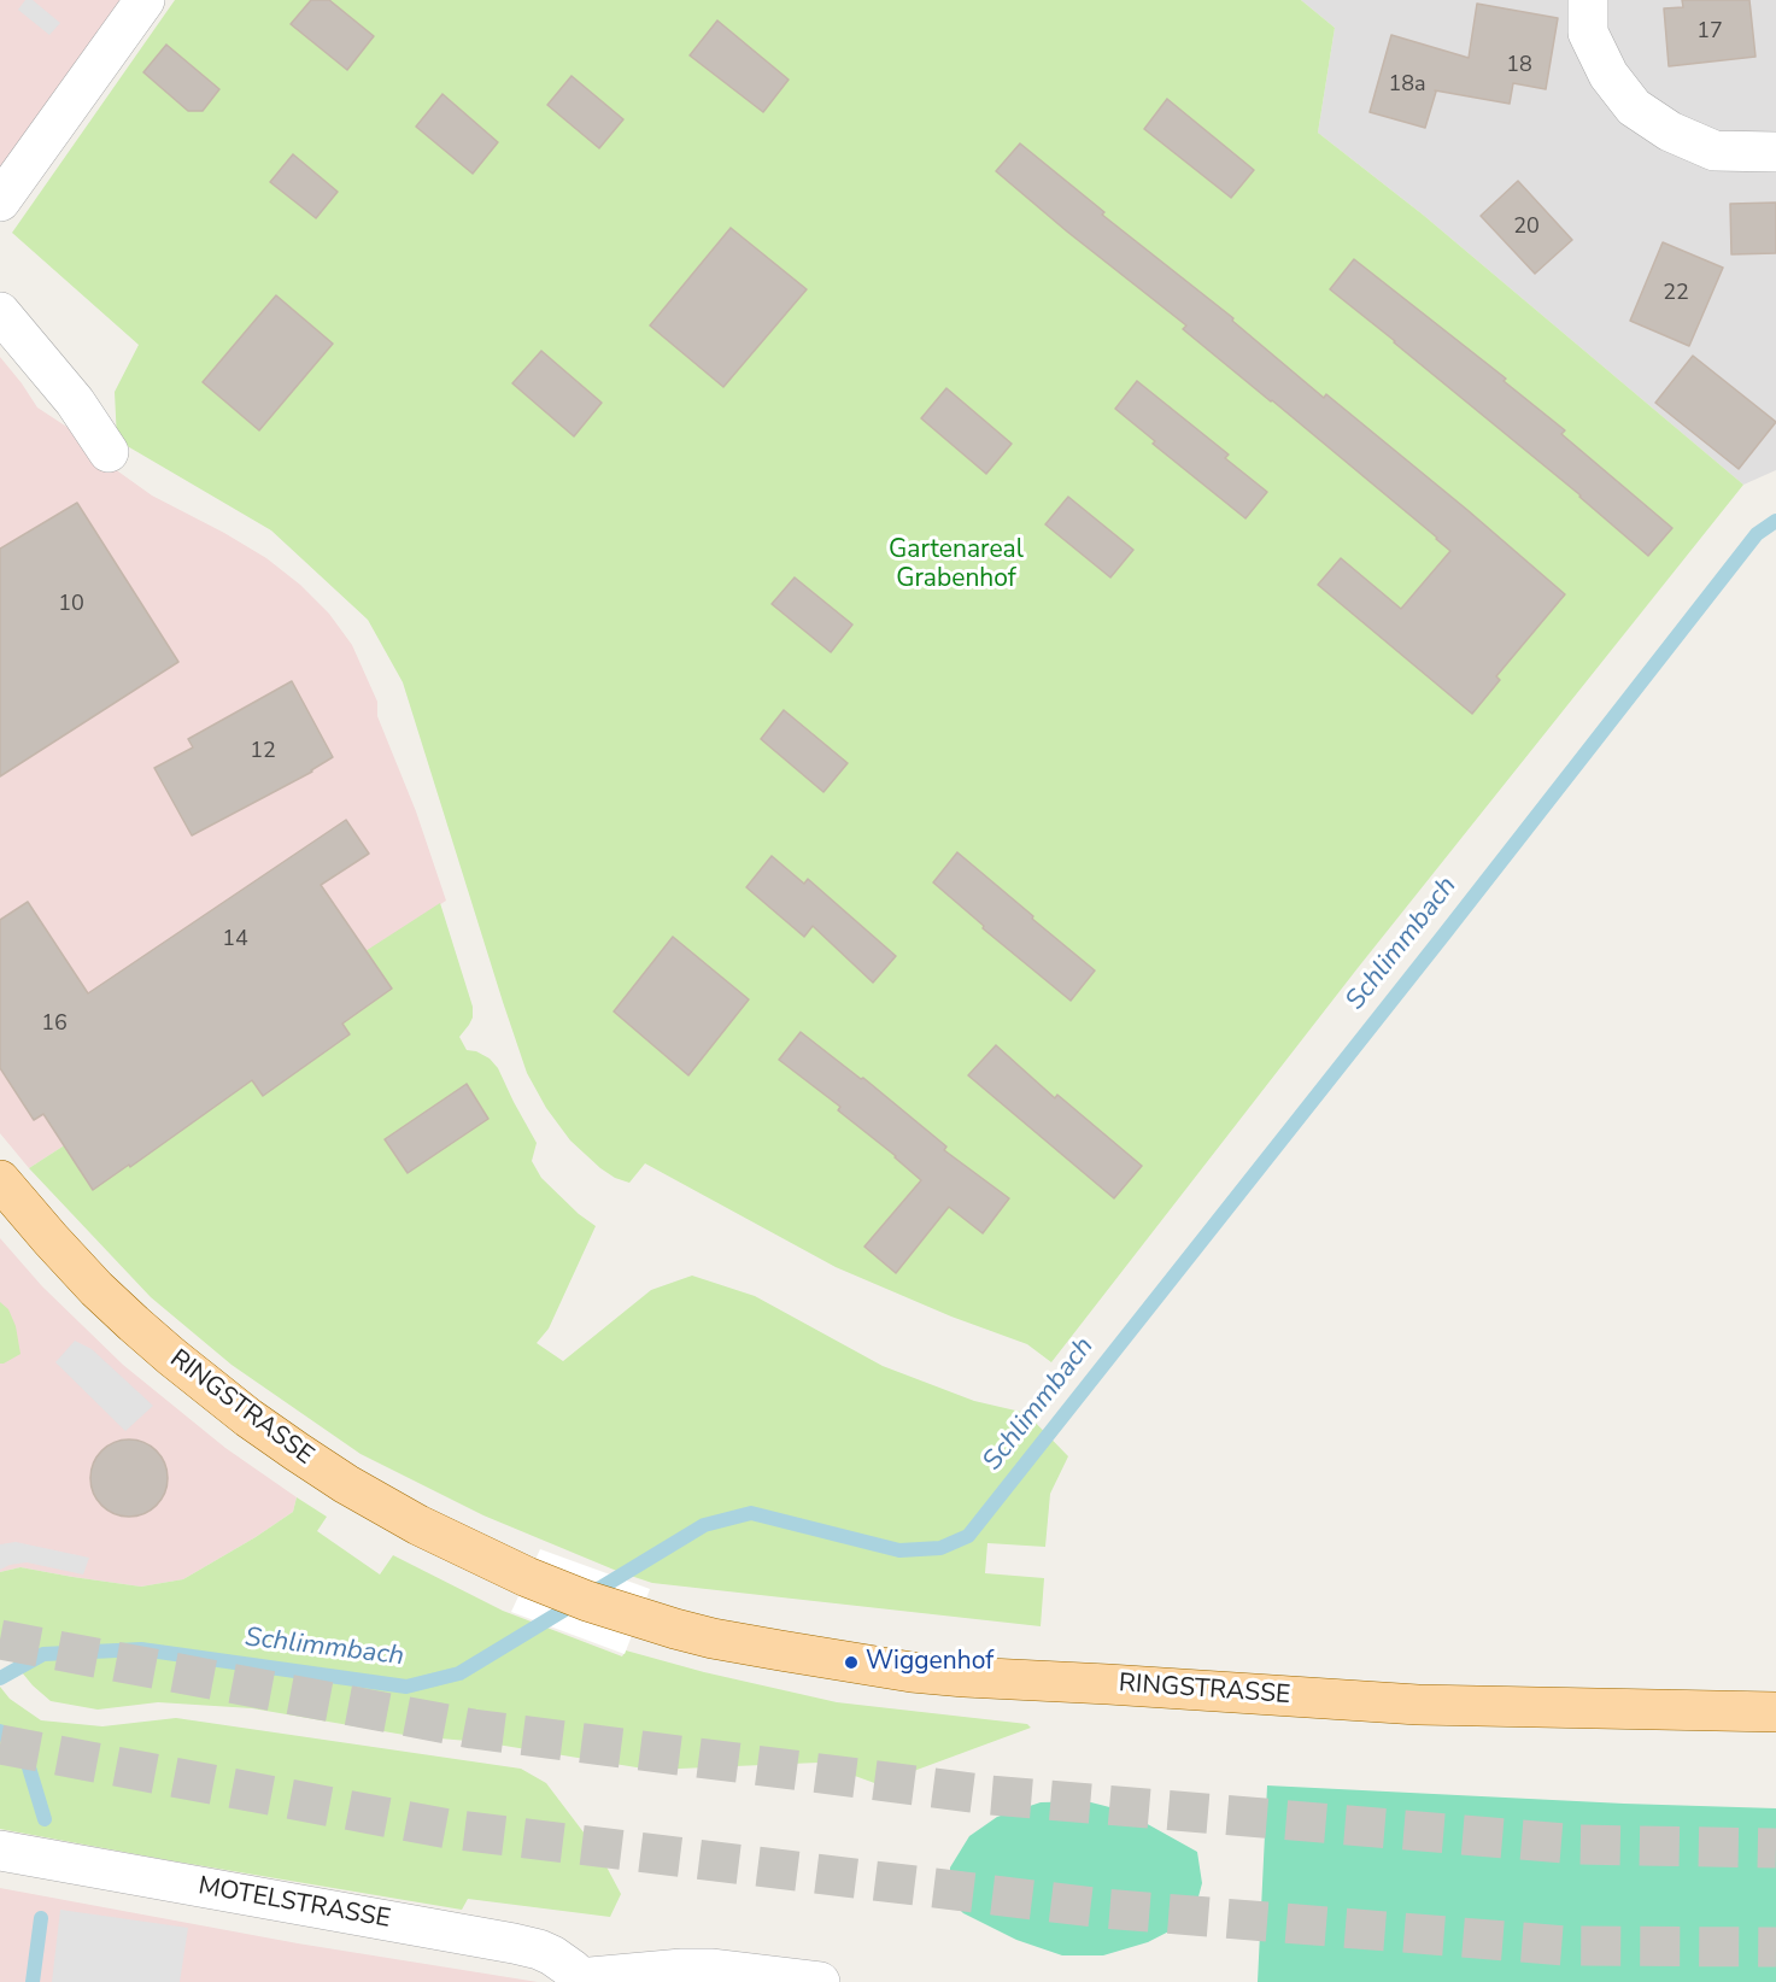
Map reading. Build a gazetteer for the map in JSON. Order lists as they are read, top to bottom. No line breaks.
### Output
{"streets":{"main road":["RINGSTRASSE"],"street":["MOTELSTRASSE"]},"water":["Schlimmbach"],"parks":["Gartenareal Grabenhof"],"places":["Wiggenhof"],"house_numbers":["17","18","18a","20","22","10","12","14","16"]}
